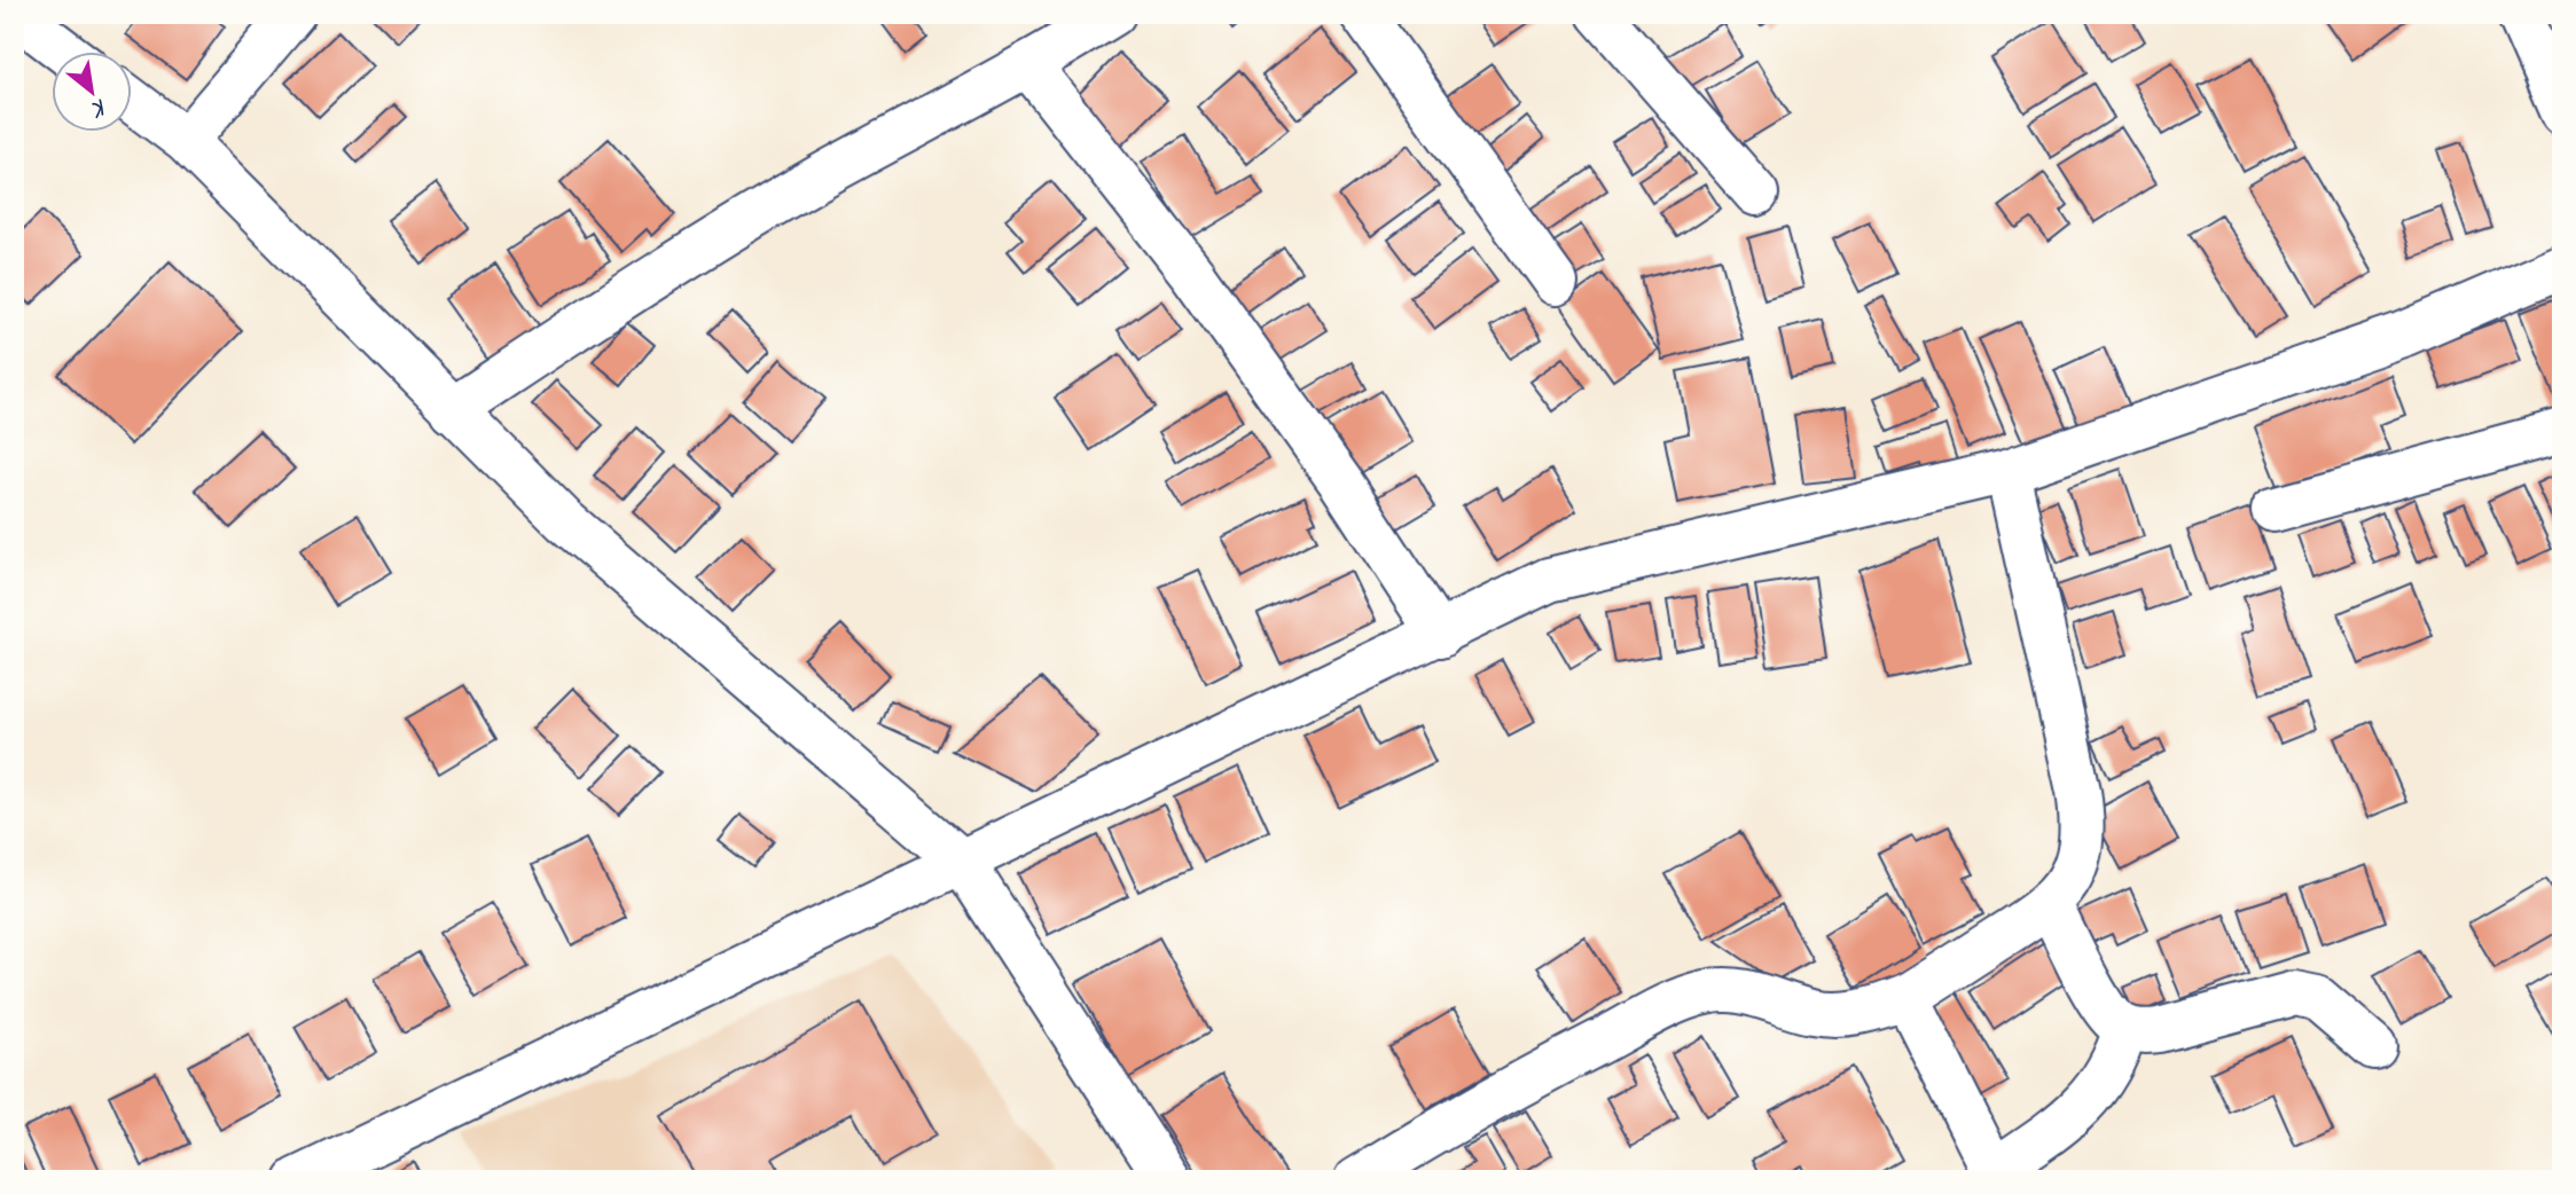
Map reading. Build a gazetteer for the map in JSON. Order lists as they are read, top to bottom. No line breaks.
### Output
{"north":"bottom right"}
